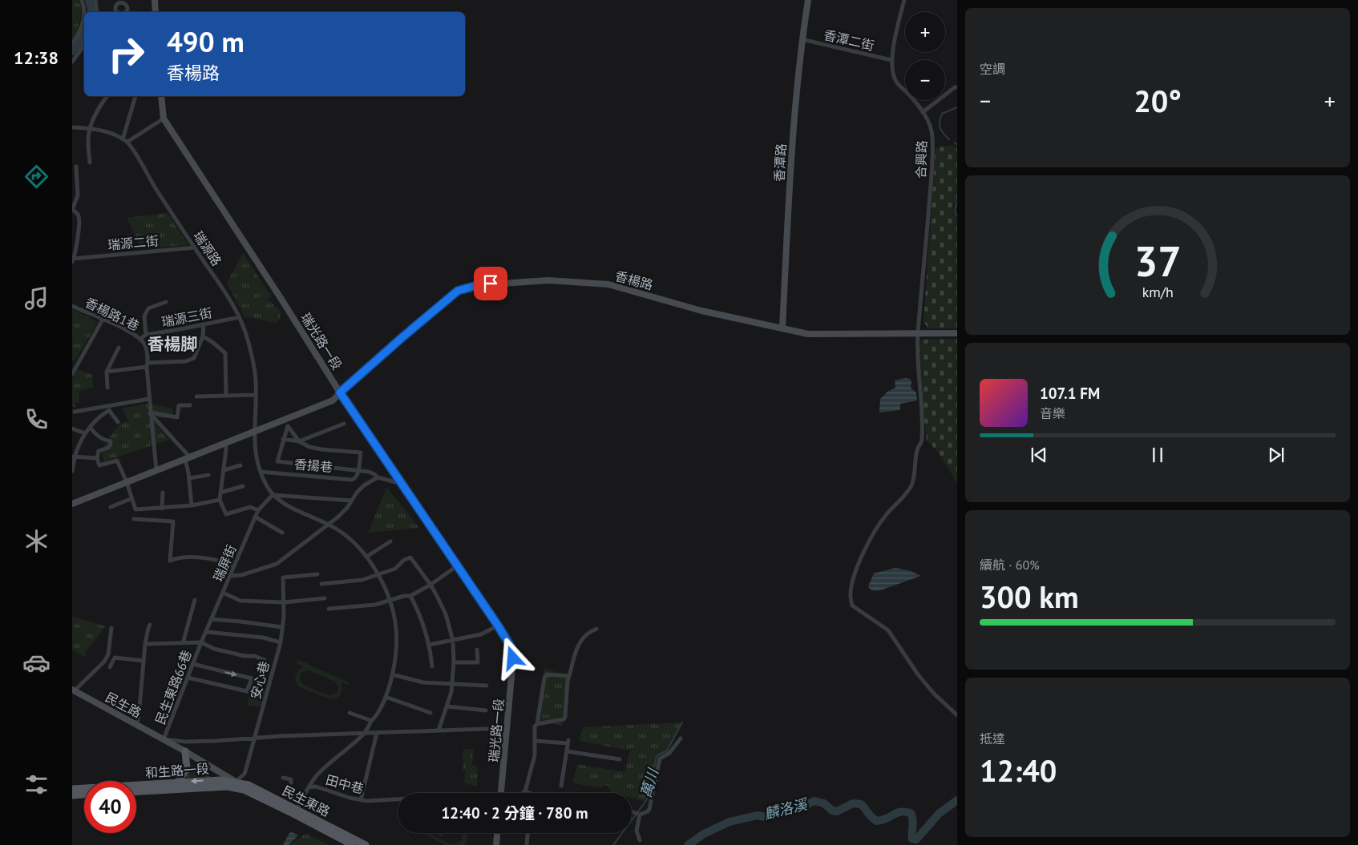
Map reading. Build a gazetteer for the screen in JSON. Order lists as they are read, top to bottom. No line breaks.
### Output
{"streets":{"main road":["和生路一段","民生東路"],"street":["香潭二街","合興路","香潭路","瑞源二街","瑞源路","香楊路","香楊路1巷","瑞源三街","瑞光路一段","香揚巷","瑞屏街","安心巷","民生東路66巷","民生路","田中巷"]},"crossings":[["香潭二街","合興路"],["香潭二街","香潭路"],["合興路","香楊路"],["香潭路","香楊路"],["瑞源二街","瑞源路"],["瑞源路","瑞源三街"],["香楊路","瑞光路一段"],["香楊路1巷","瑞源三街"],["瑞屏街","民生東路66巷"],["安心巷","和生路一段"],["安心巷","民生東路"],["民生東路66巷","民生路"],["民生東路66巷","民生東路"],["民生路","民生東路"],["和生路一段","民生東路"]],"districts":["香楊脚"],"water":["萬川","麟洛溪"],"page":{"tabs":"12:38","tile":["空調",["續航 · 60%","300 km"],["抵達","12:40"]],"map_buttons":["+","−"],"turn":["490 m","香楊路"],"heat":["−","20°","+"],"song":["107.1 FM","音樂"],"limit":"40","trip":"12:40 · 2 分鐘 · 780 m","gauge":["37","km/h"]}}
